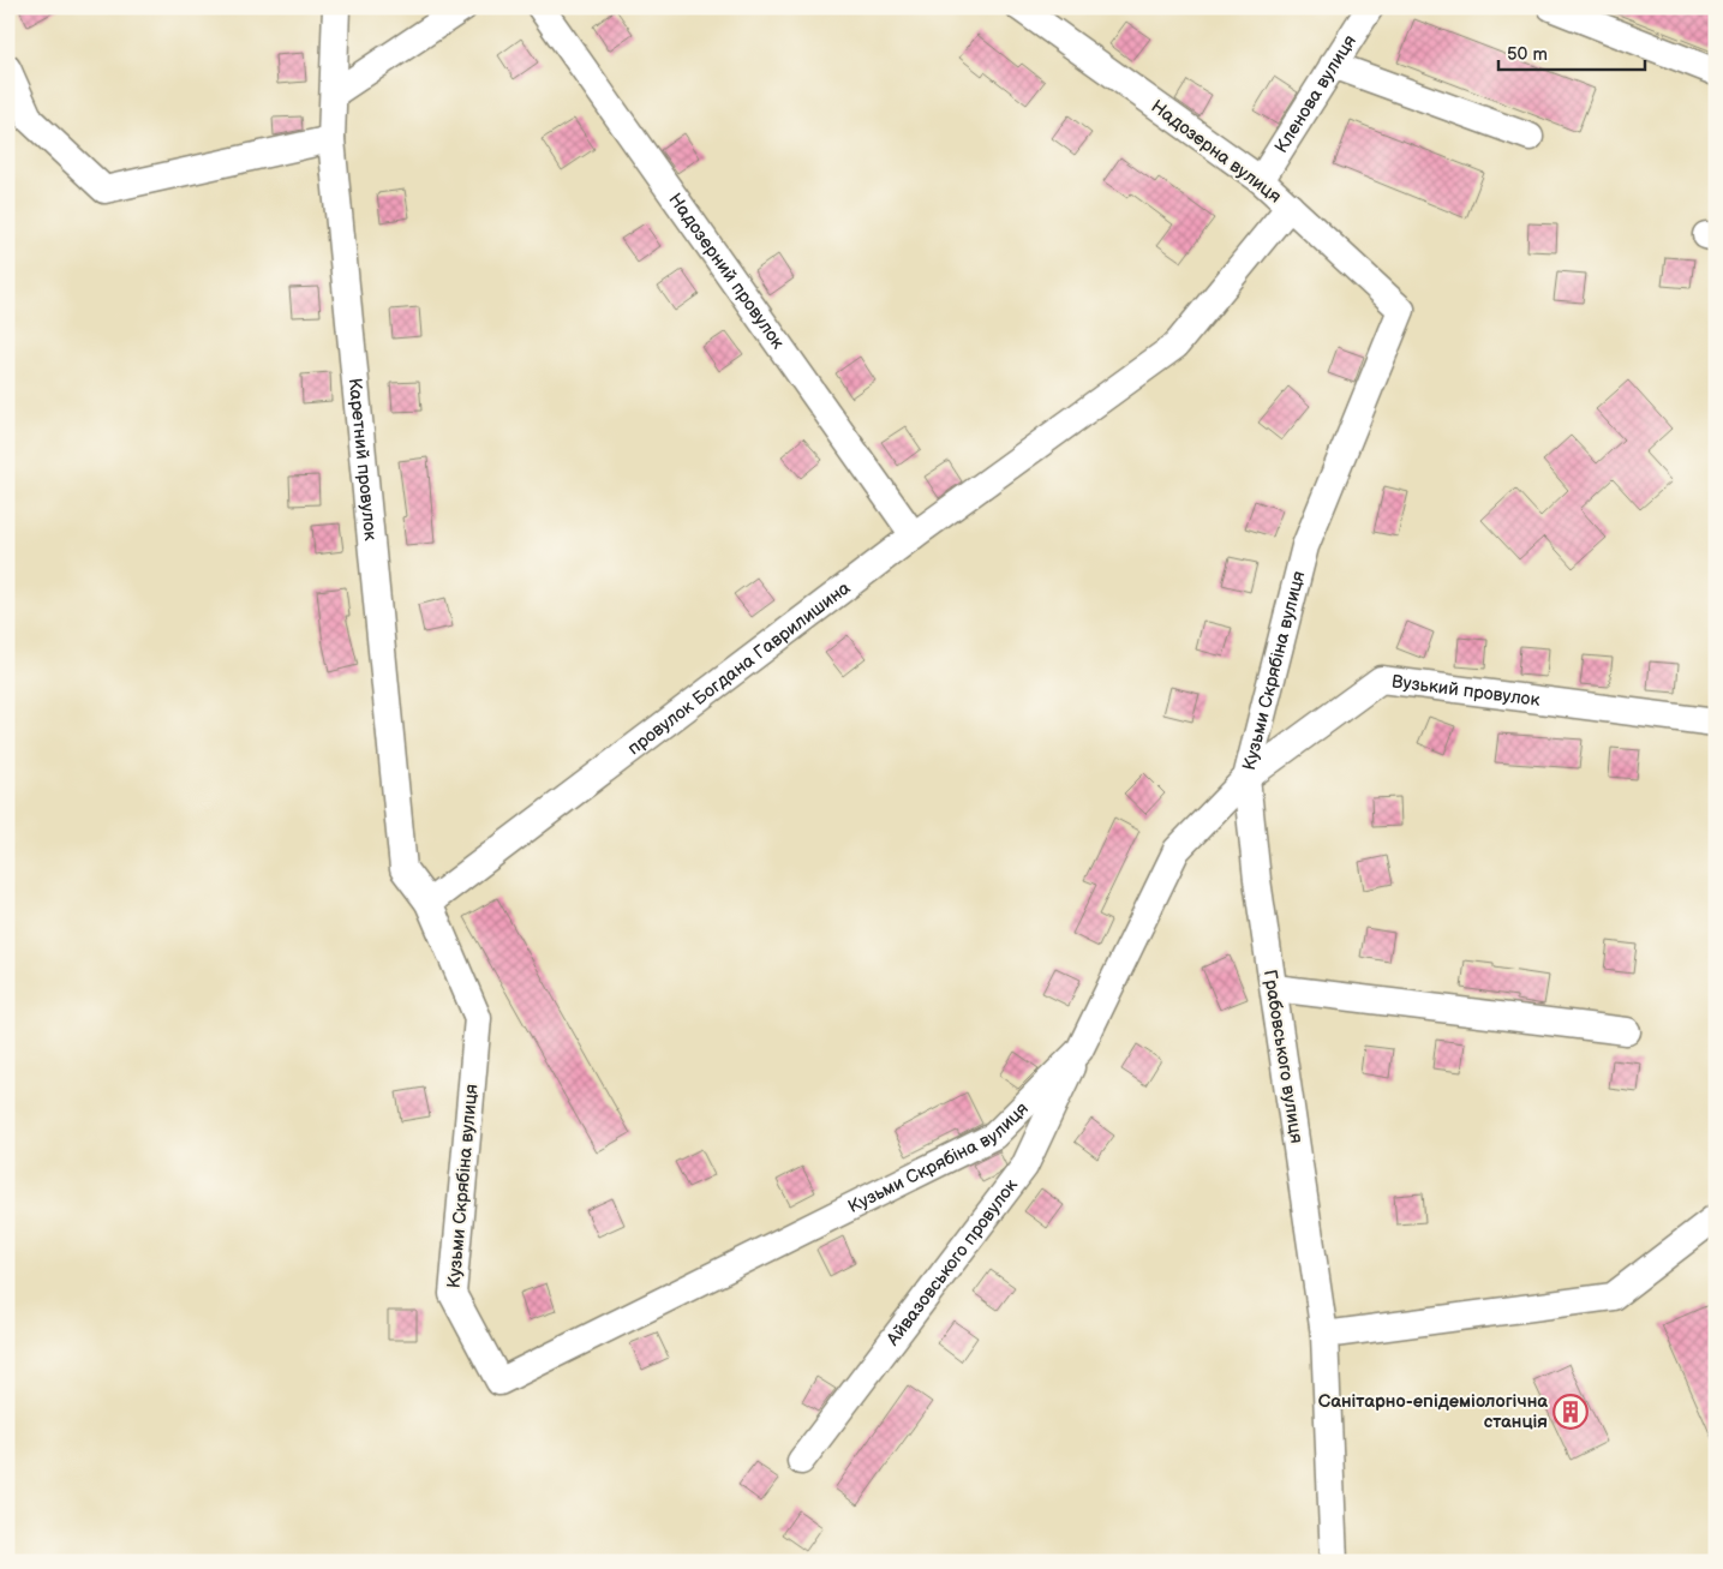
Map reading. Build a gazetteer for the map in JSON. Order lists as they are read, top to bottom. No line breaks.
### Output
{"streets":{"street":["Кленова вулиця","Надозерна вулиця","Надозерний провулок","Каретний провулок","провулок Богдана Гаврилишина","Кузьми Скрябіна вулиця","Вузький провулок","Грабовського вулиця","Айвазовського провулок"]},"crossings":[["Кленова вулиця","Надозерна вулиця"],["Надозерна вулиця","провулок Богдана Гаврилишина"],["Надозерна вулиця","Кузьми Скрябіна вулиця"],["Надозерний провулок","провулок Богдана Гаврилишина"],["Каретний провулок","провулок Богдана Гаврилишина"],["Каретний провулок","Кузьми Скрябіна вулиця"],["провулок Богдана Гаврилишина","Кузьми Скрябіна вулиця"],["Кузьми Скрябіна вулиця","Вузький провулок"],["Кузьми Скрябіна вулиця","Грабовського вулиця"],["Кузьми Скрябіна вулиця","Айвазовського провулок"],["Вузький провулок","Грабовського вулиця"]],"places":{"building":["Санітарно-епідеміологічна станція"]},"scale_bar":"50 m"}
